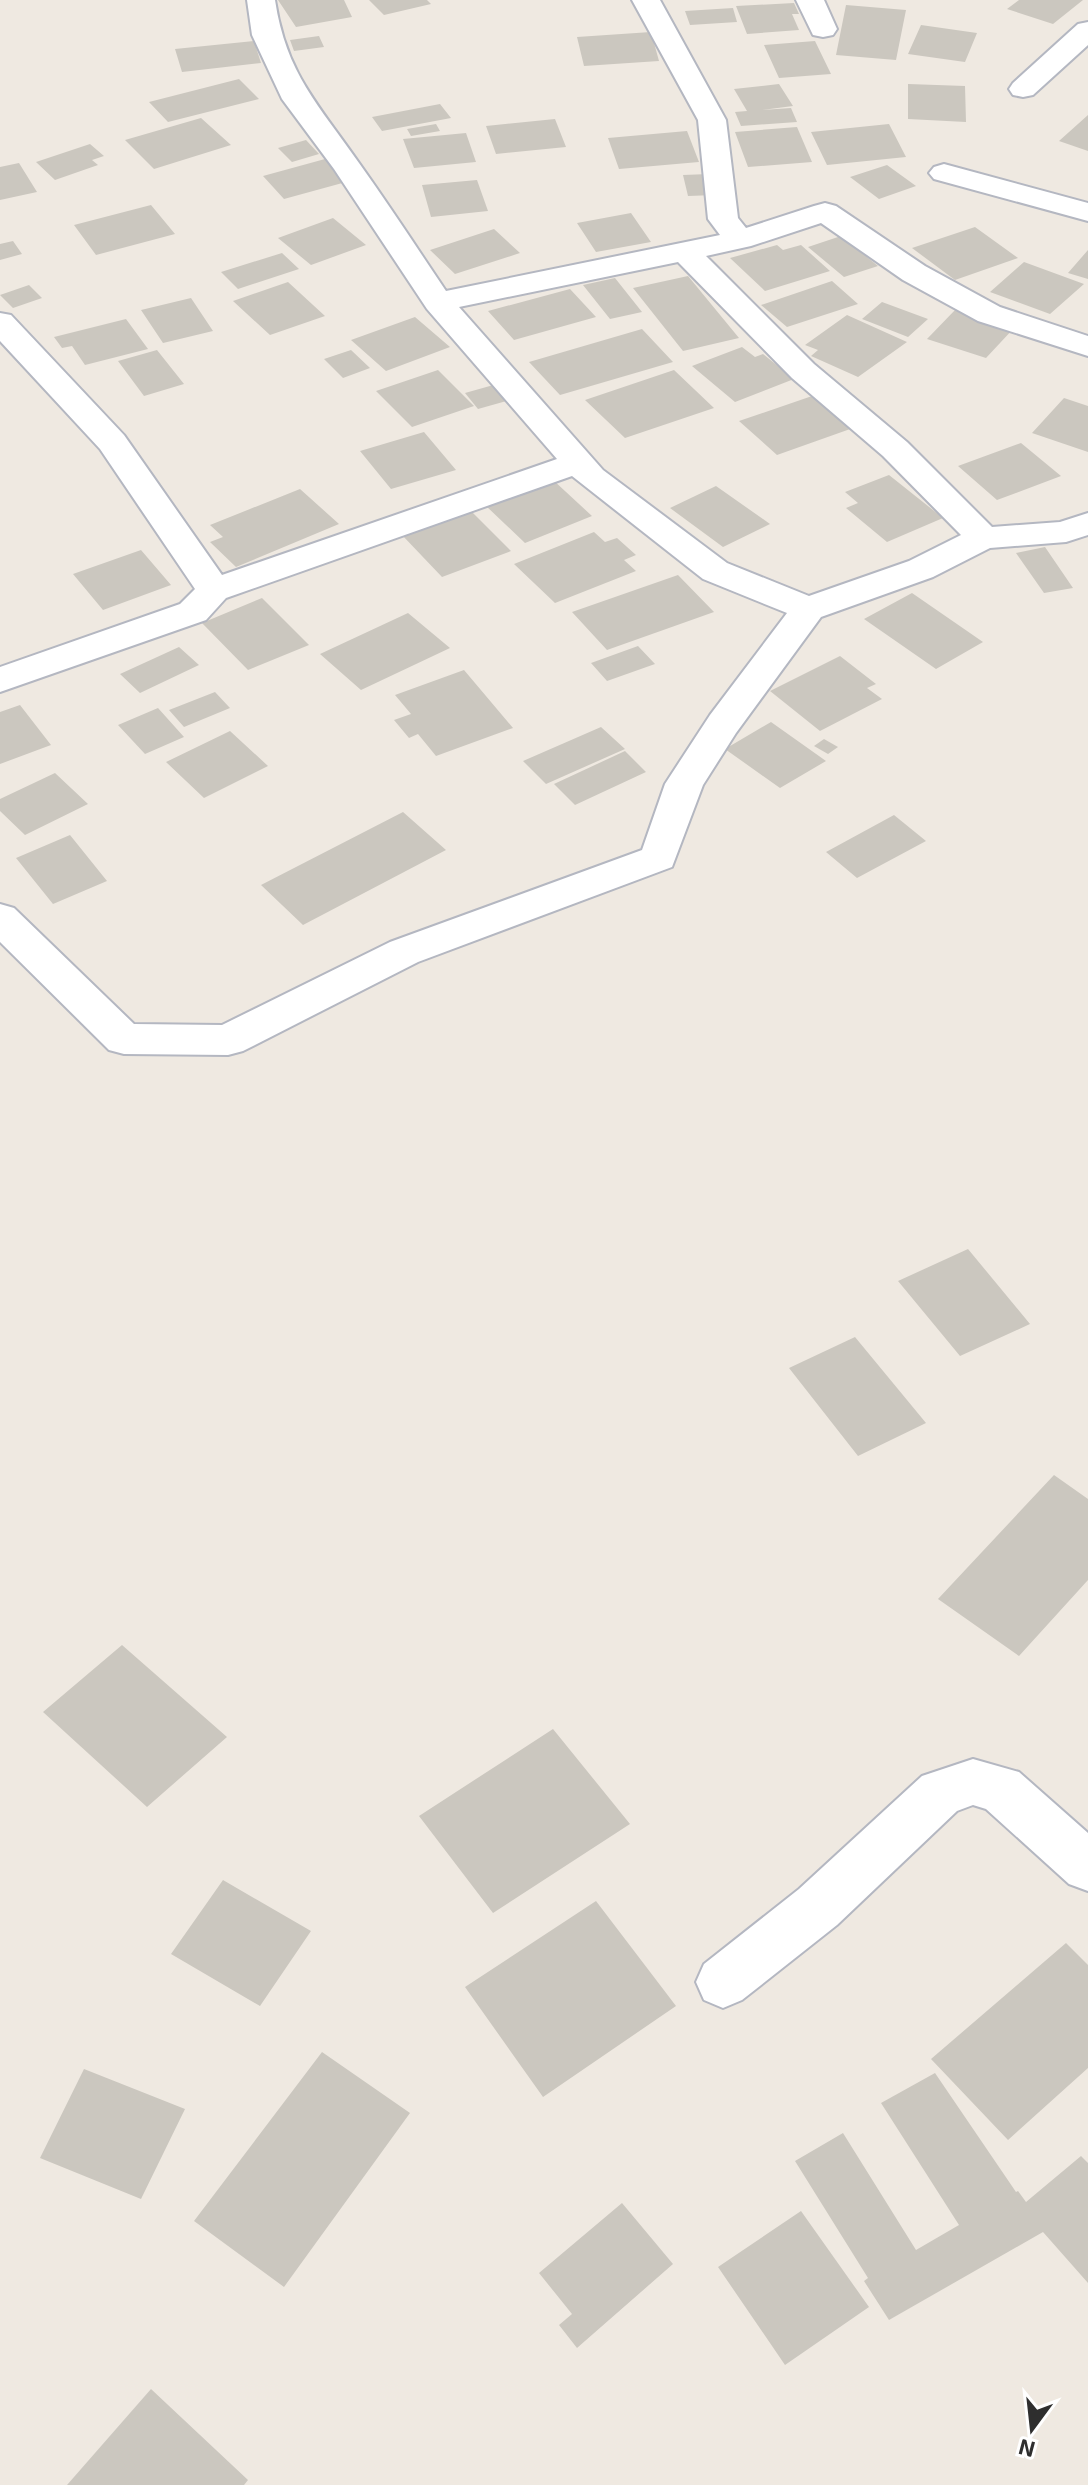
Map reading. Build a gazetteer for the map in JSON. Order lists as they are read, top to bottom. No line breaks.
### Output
{"north":"bottom"}
